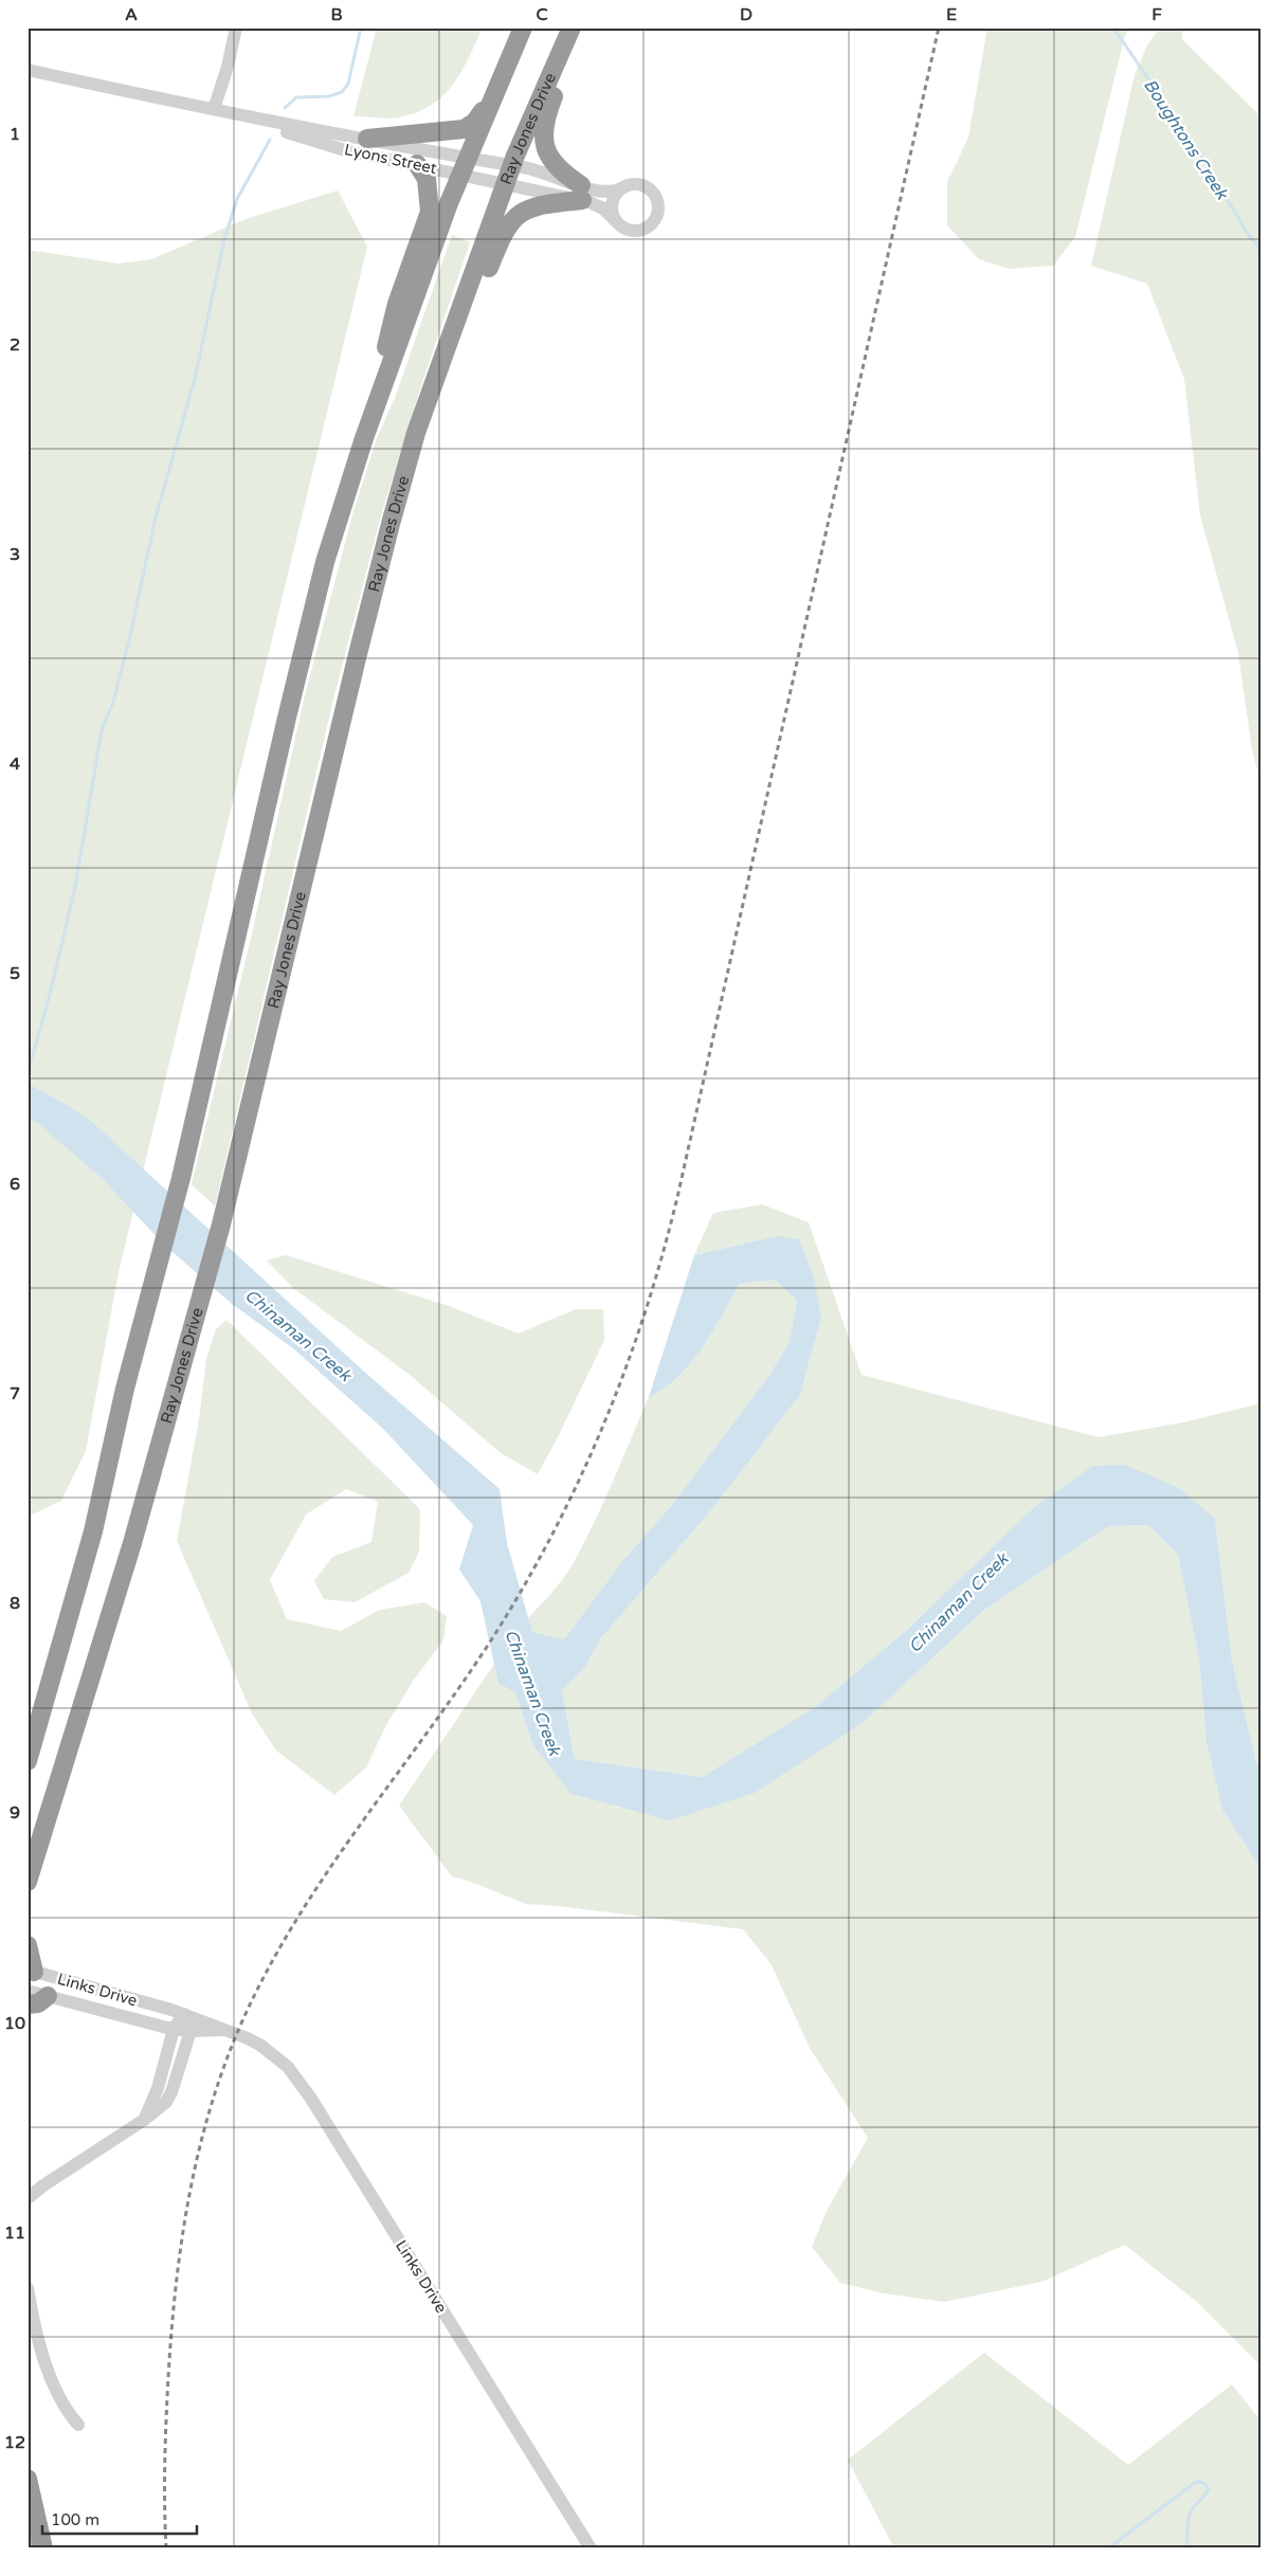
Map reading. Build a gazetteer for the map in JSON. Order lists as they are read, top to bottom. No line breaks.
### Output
{"streets":{"highway":["Ray Jones Drive"],"street":["Lyons Street","Links Drive"]},"crossings":[["Ray Jones Drive","Lyons Street"]],"water":["Boughtons Creek","Chinaman Creek"],"scale_bar":"100 m","grid":{"columns":["A","B","C","D","E","F"],"rows":["1","2","3","4","5","6","7","8","9","10","11","12"]}}
